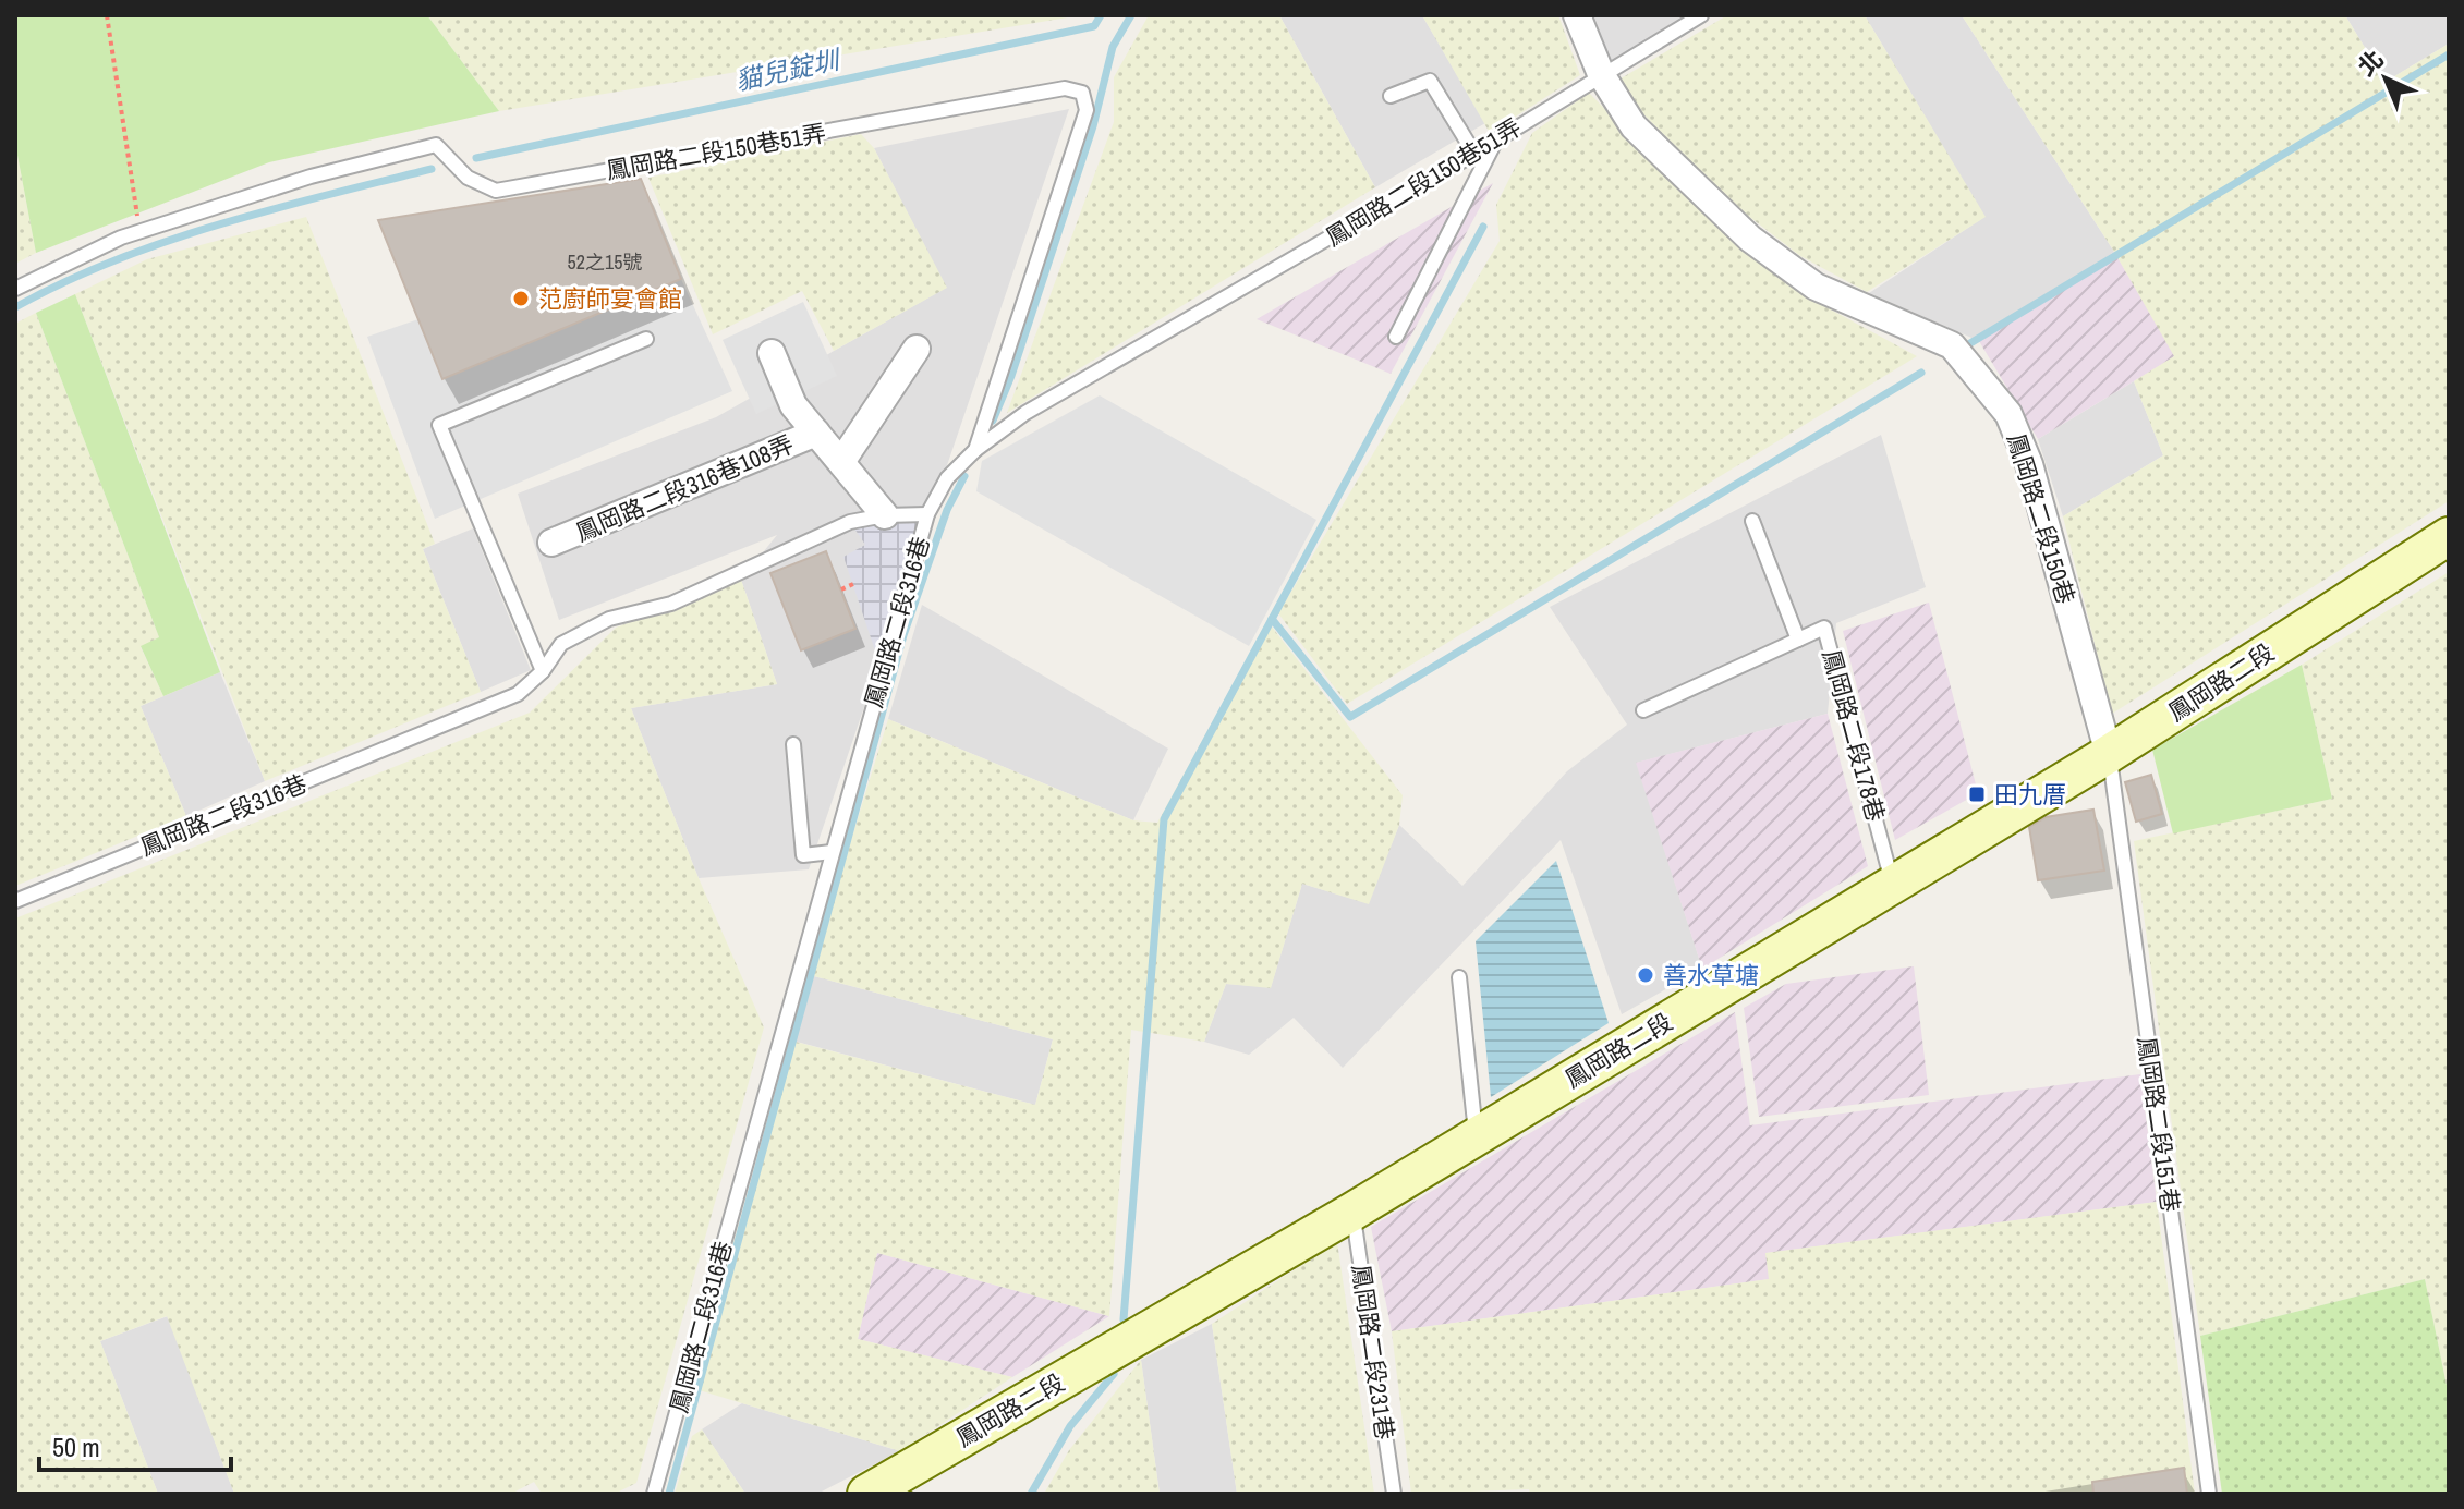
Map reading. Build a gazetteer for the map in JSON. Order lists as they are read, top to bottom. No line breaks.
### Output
{"streets":{"street":["鳳岡路二段316巷108弄","鳳岡路二段150巷","鳳岡路二段"],"lane":["鳳岡路二段150巷51弄","鳳岡路二段316巷","鳳岡路二段178巷","鳳岡路二段151巷","鳳岡路二段231巷"]},"crossings":[["鳳岡路二段150巷51弄","鳳岡路二段150巷"],["鳳岡路二段150巷51弄","鳳岡路二段316巷"],["鳳岡路二段316巷108弄","鳳岡路二段316巷"],["鳳岡路二段150巷","鳳岡路二段"],["鳳岡路二段150巷","鳳岡路二段151巷"],["鳳岡路二段","鳳岡路二段178巷"],["鳳岡路二段","鳳岡路二段151巷"],["鳳岡路二段","鳳岡路二段231巷"]],"water":["貓兒錠圳"],"places":{"other":["范廚師宴會館","善水草塘"],"transit":["田九厝"]},"house_numbers":["52之15號"],"scale_bar":"50 m","north":"top left"}
